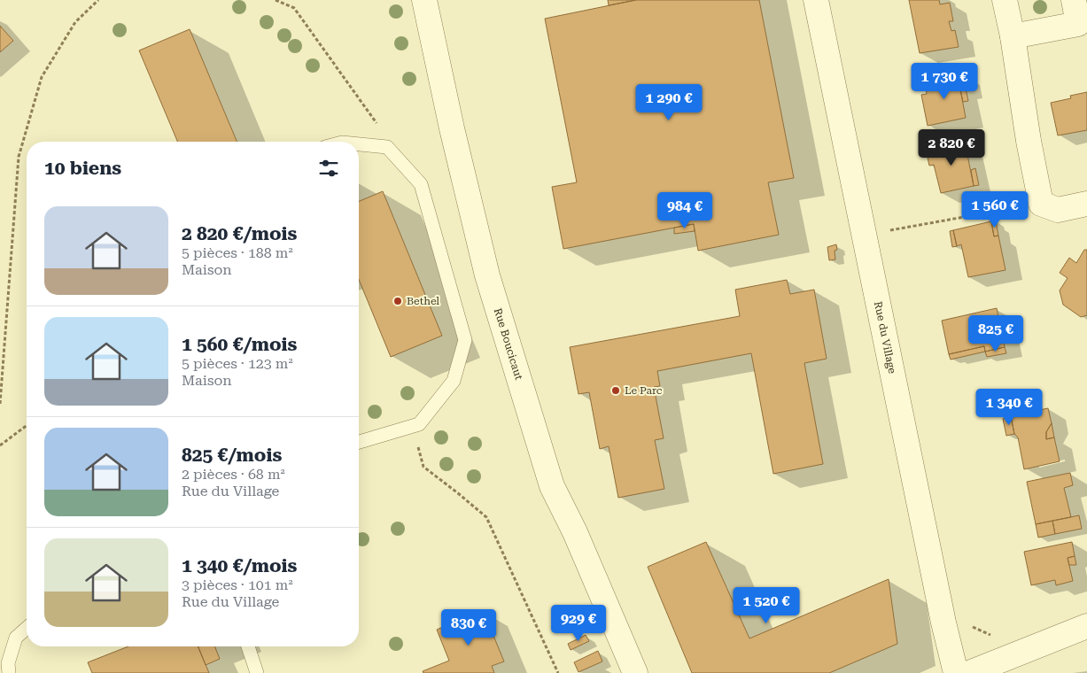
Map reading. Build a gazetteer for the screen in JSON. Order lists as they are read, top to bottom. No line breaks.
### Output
{"streets":{"street":["Rue du Village","Rue Boucicaut"]},"places":["Bethel","Le Parc"],"page":{"price":["1 730 €","1 290 €","2 820 €","1 560 €","984 €","825 €","1 340 €","1 520 €","929 €","830 €"],"heading":"10 biens","list":[{"name":"2 820 €/mois","note":"5 pièces · 188 m² · Maison"},{"name":"1 560 €/mois","note":"5 pièces · 123 m² · Maison"},{"name":"825 €/mois","note":"2 pièces · 68 m² · Rue du Village"},{"name":"1 340 €/mois","note":"3 pièces · 101 m² · Rue du Village"}]}}
